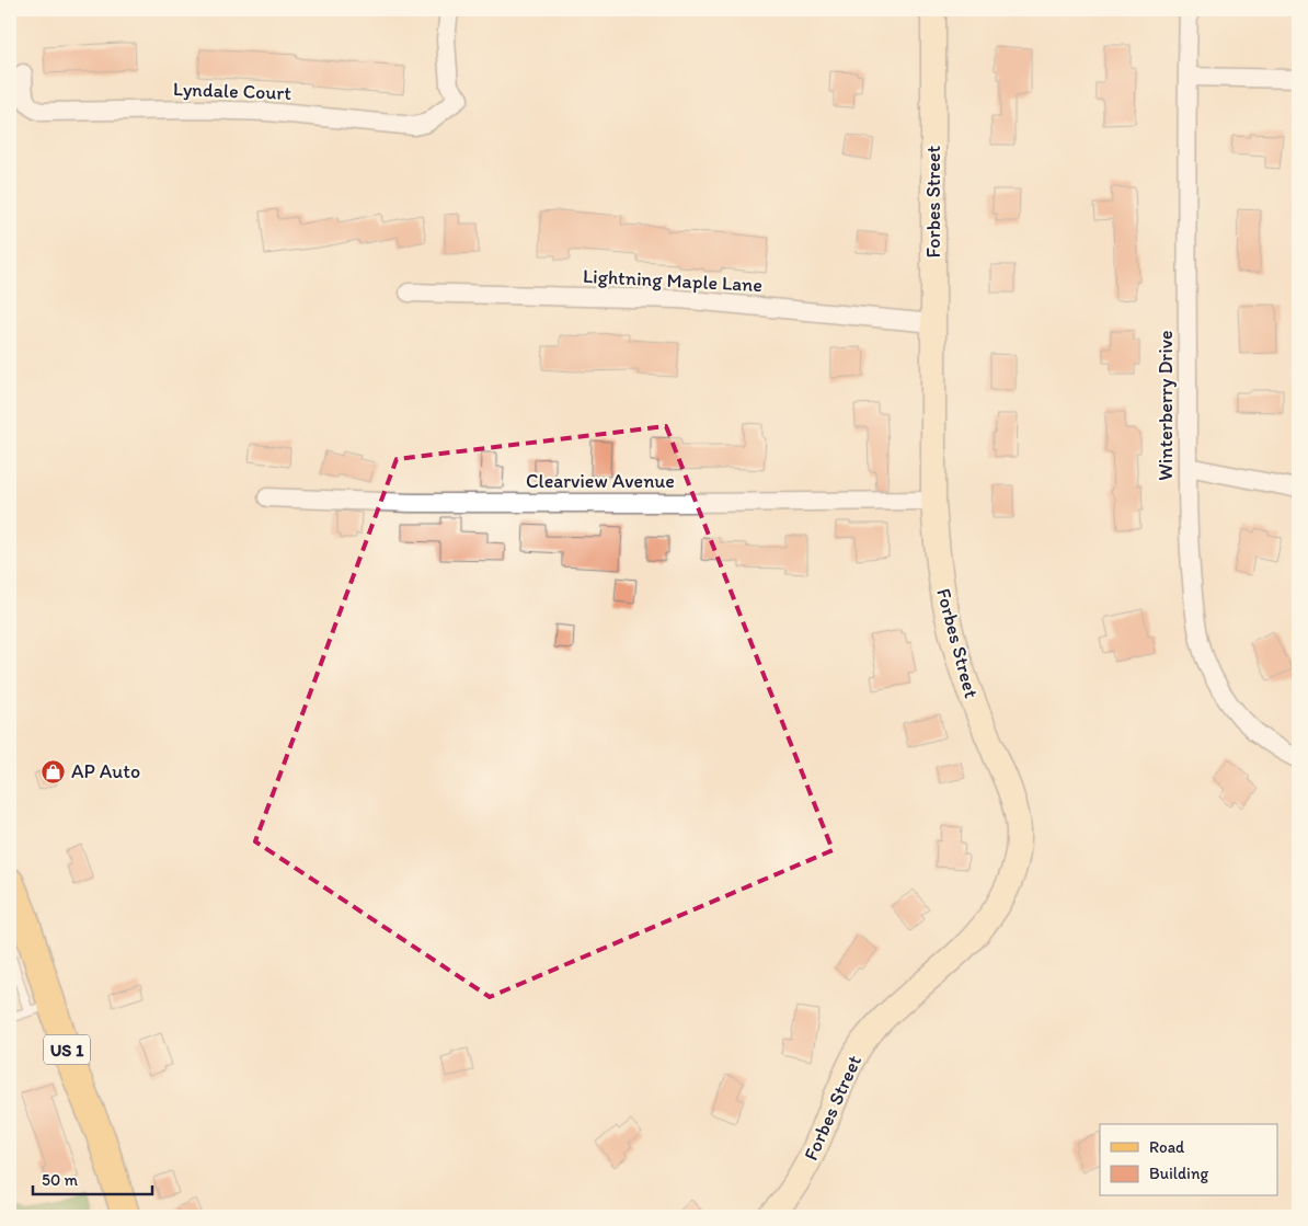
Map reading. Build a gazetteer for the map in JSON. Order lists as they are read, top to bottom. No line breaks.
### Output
{"streets":{"main road":["US 1"],"street":["Lyndale Court","Forbes Street","Lightning Maple Lane","Winterberry Drive","Clearview Avenue"]},"crossings":[["Forbes Street","Lightning Maple Lane"],["Forbes Street","Clearview Avenue"]],"places":{"shop":["AP Auto"]},"legend":["Road","Building"],"scale_bar":"50 m"}
